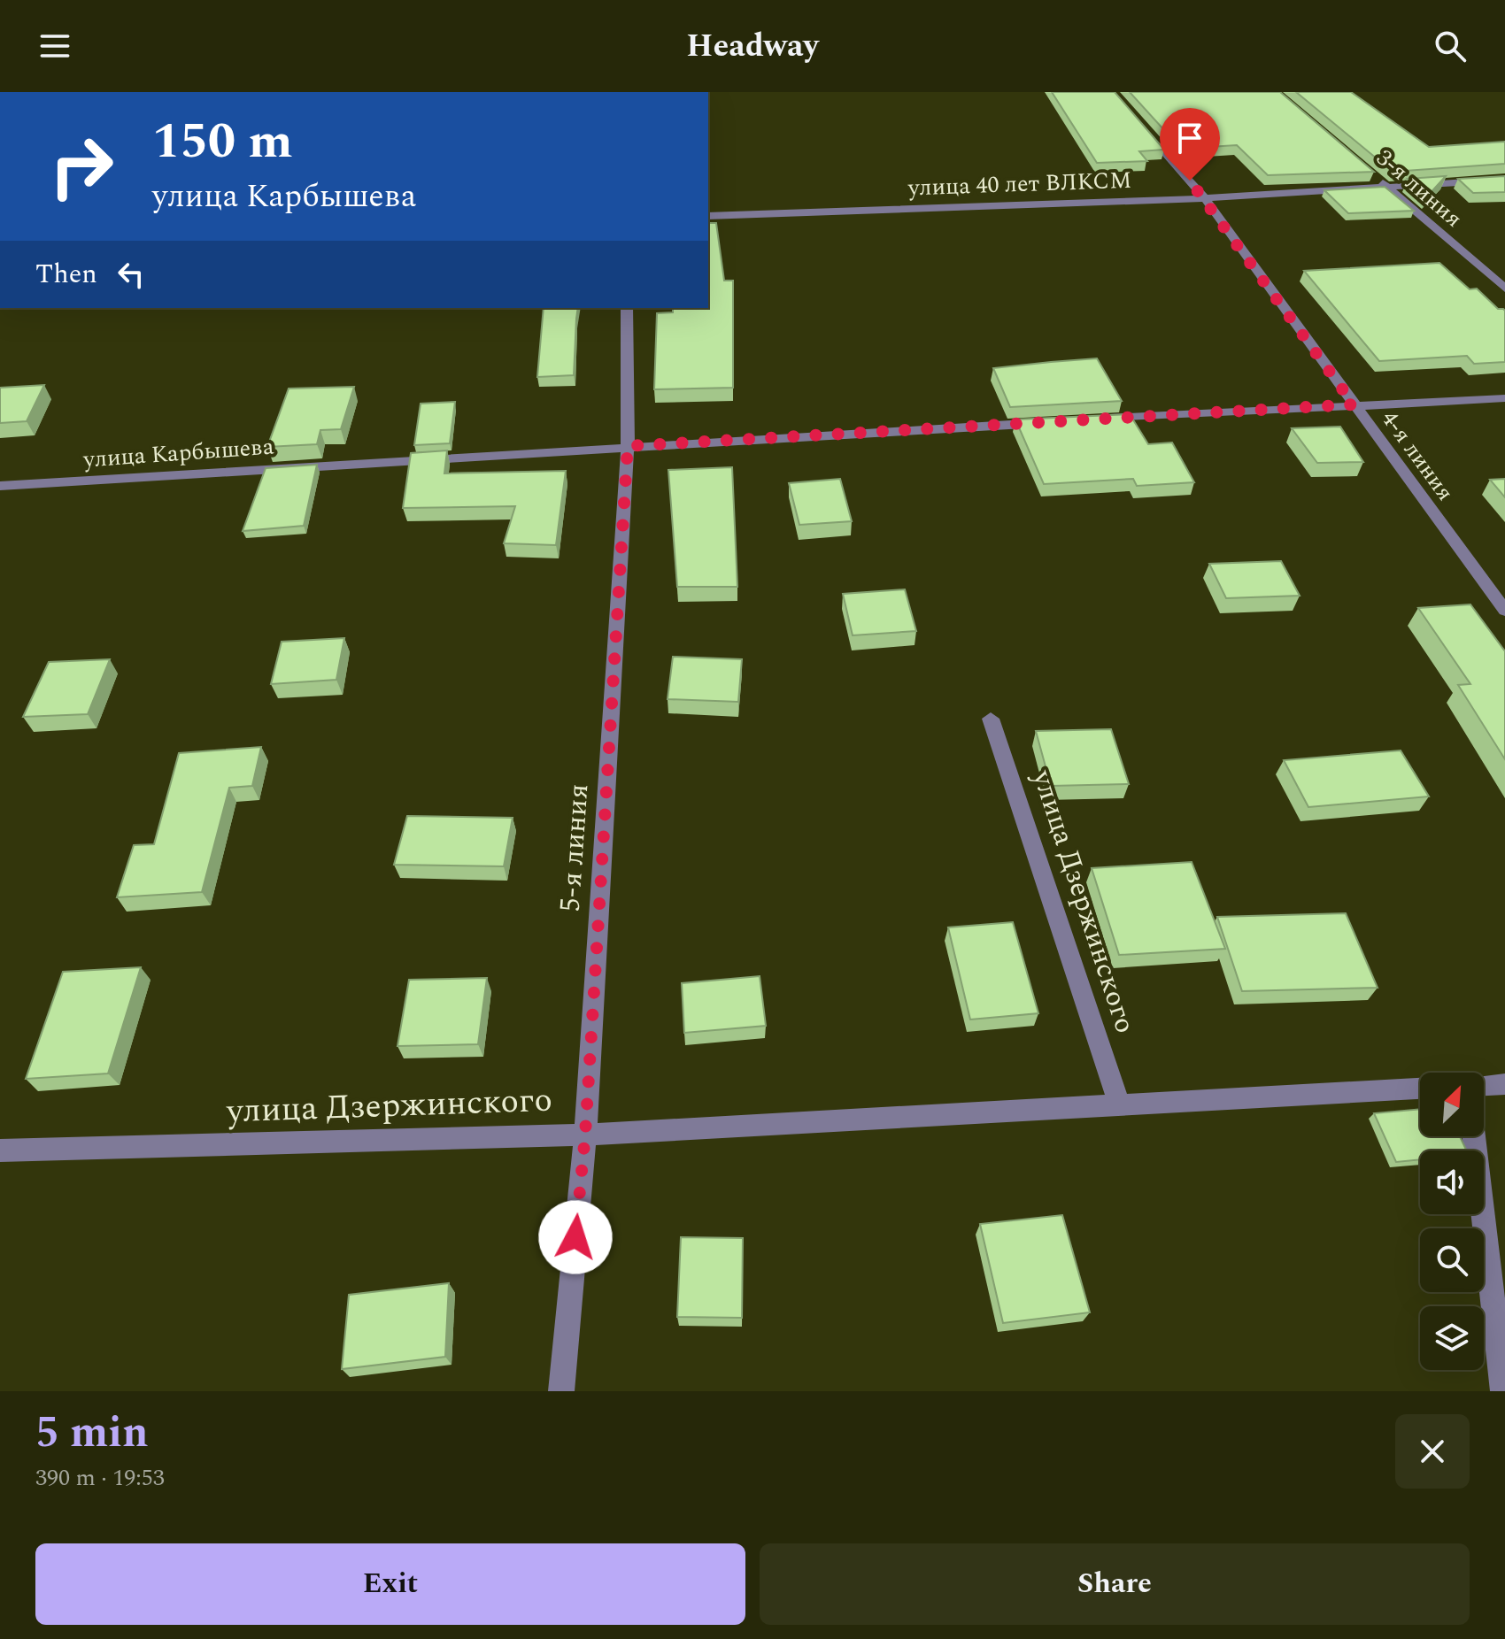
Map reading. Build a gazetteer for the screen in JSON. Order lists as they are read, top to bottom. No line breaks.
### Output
{"streets":{"street":["улица 40 лет ВЛКСМ","3-я линия","улица Карбышева","4-я линия","5-я линия","улица Дзержинского"]},"crossings":[["улица 40 лет ВЛКСМ","3-я линия"],["улица 40 лет ВЛКСМ","4-я линия"],["улица Карбышева","5-я линия"],["5-я линия","улица Дзержинского"]],"north":"top right","page":{"header":"Headway","turn":["150 m","улица Карбышева"],"then":"Then","heading":["5 min","390 m · 19:53"],"buttons":["Exit","Share"]}}
